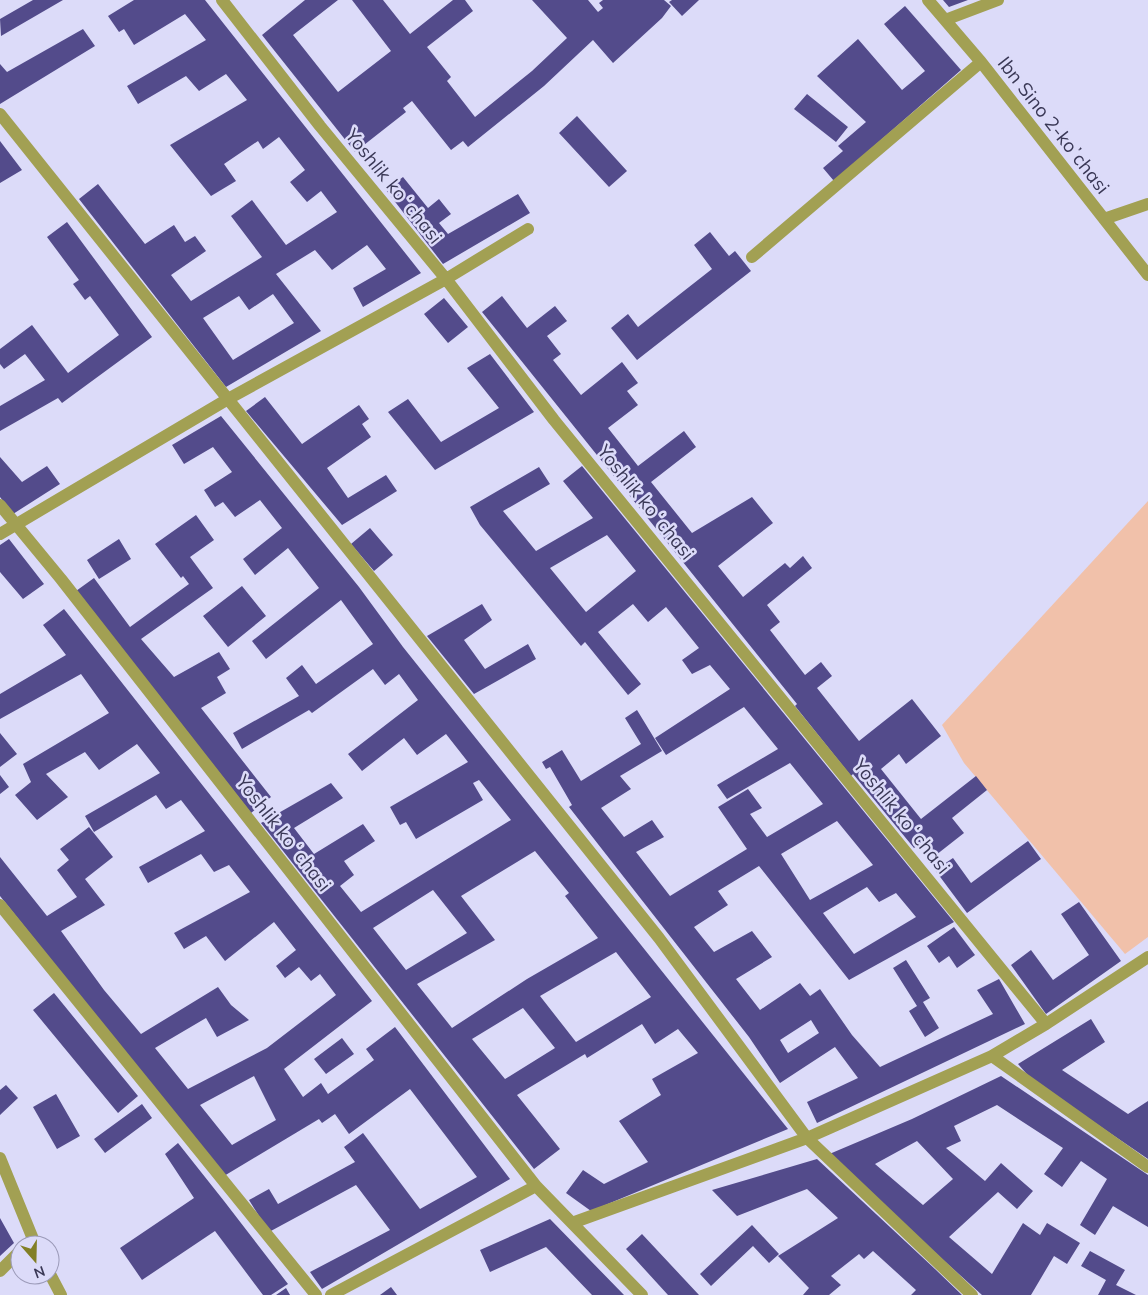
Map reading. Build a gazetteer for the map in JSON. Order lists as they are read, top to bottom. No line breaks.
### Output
{"streets":{"street":["Ibn Sino 2-koʼchasi","Yoshlik koʻchasi"]},"north":"bottom"}
